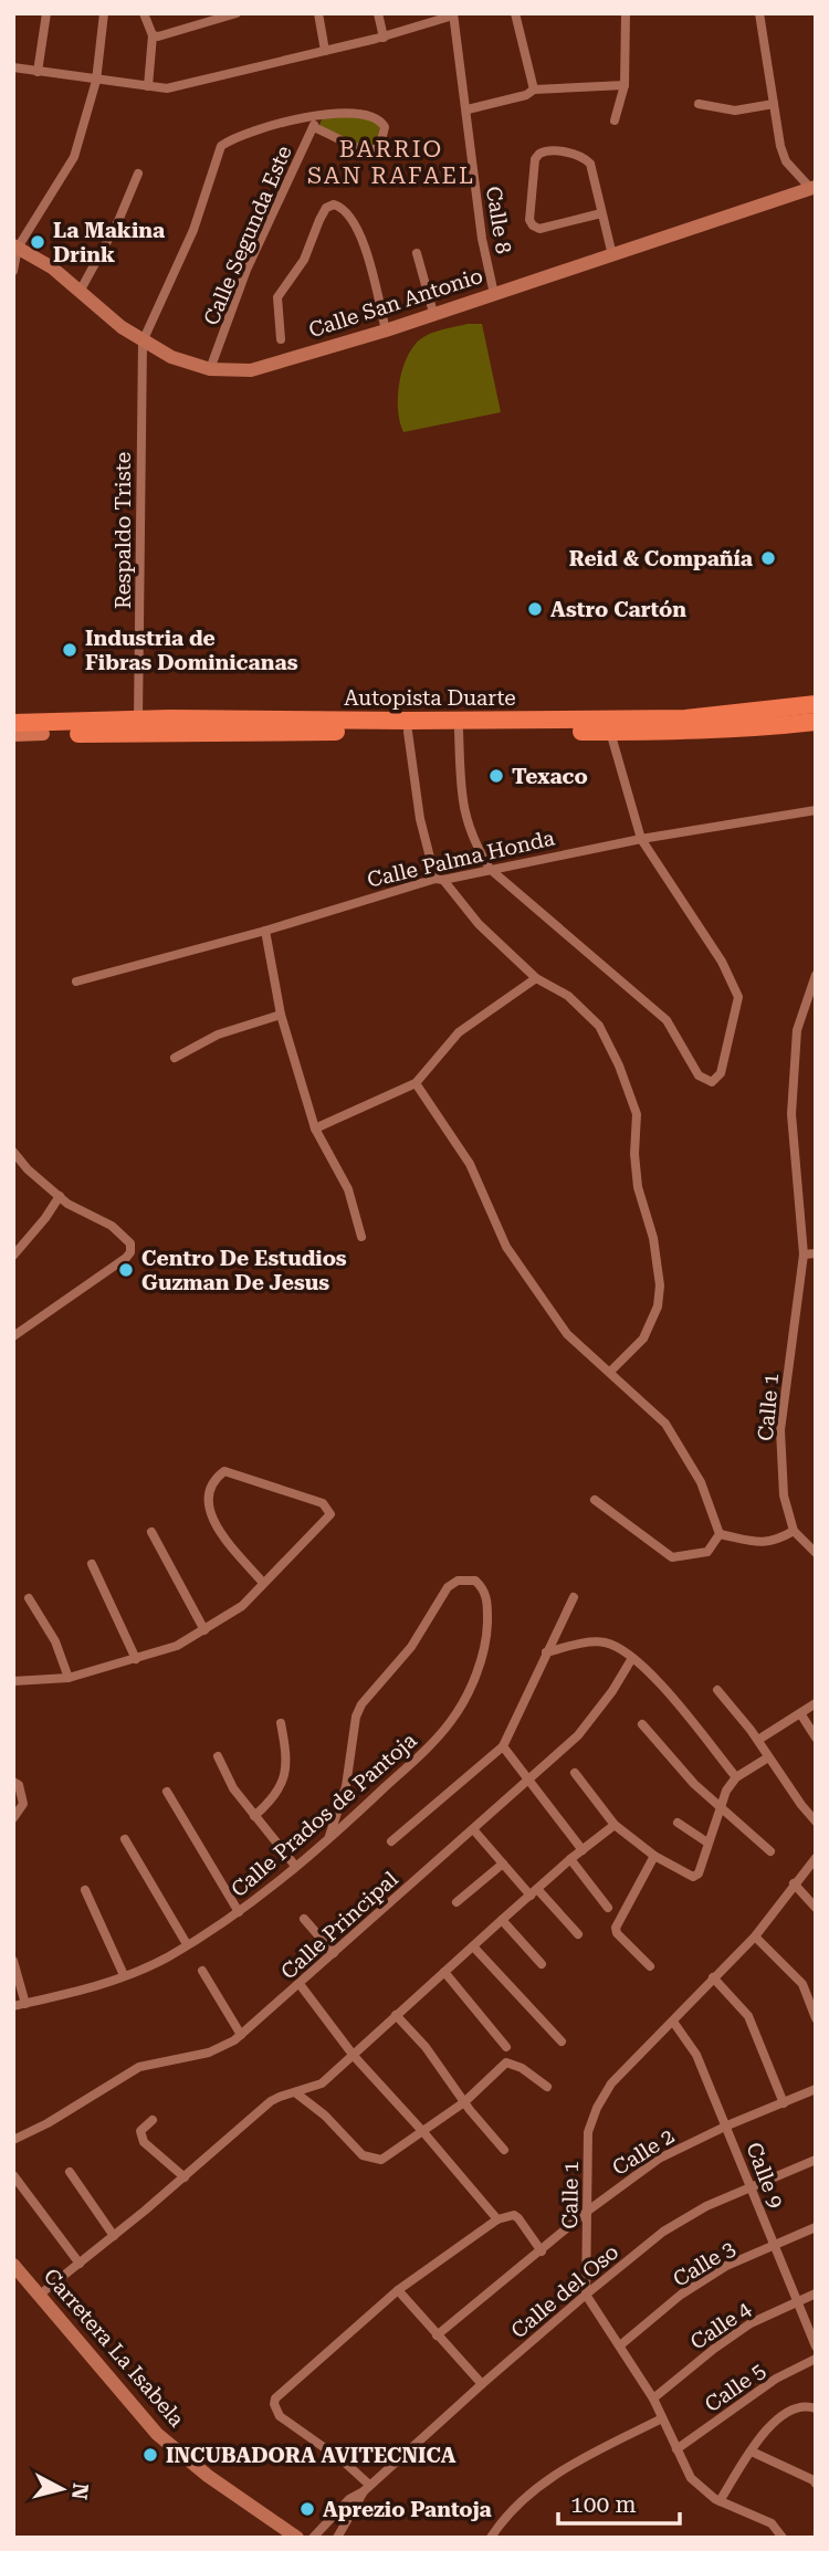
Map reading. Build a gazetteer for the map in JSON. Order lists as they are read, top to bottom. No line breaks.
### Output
{"streets":{"highway":["Autopista Duarte"],"street":["Calle 8","Calle Segunda Este","Calle San Antonio","Respaldo Triste","Calle Palma Honda","Calle 1","Calle Prados de Pantoja","Calle Principal","Calle 2","Calle 9","Calle 3","Calle del Oso","Calle 4","Carretera La Isabela","Calle 5"]},"crossings":[["Calle 8","Calle San Antonio"],["Calle Segunda Este","Calle San Antonio"],["Calle San Antonio","Respaldo Triste"],["Respaldo Triste","Autopista Duarte"],["Calle 1","Calle 2"],["Calle 1","Calle 9"],["Calle 1","Calle del Oso"],["Calle 2","Calle 9"],["Calle 9","Calle 3"],["Calle 9","Calle del Oso"],["Calle 9","Calle 4"]],"districts":["BARRIO SAN RAFAEL"],"places":["La Makina Drink","Reid & Compañía","Astro Cartón","Industria de Fibras Dominicanas","Texaco","Centro De Estudios Guzman De Jesus","INCUBADORA AVITECNICA","Aprezio Pantoja"],"scale_bar":"100 m","north":"right"}
